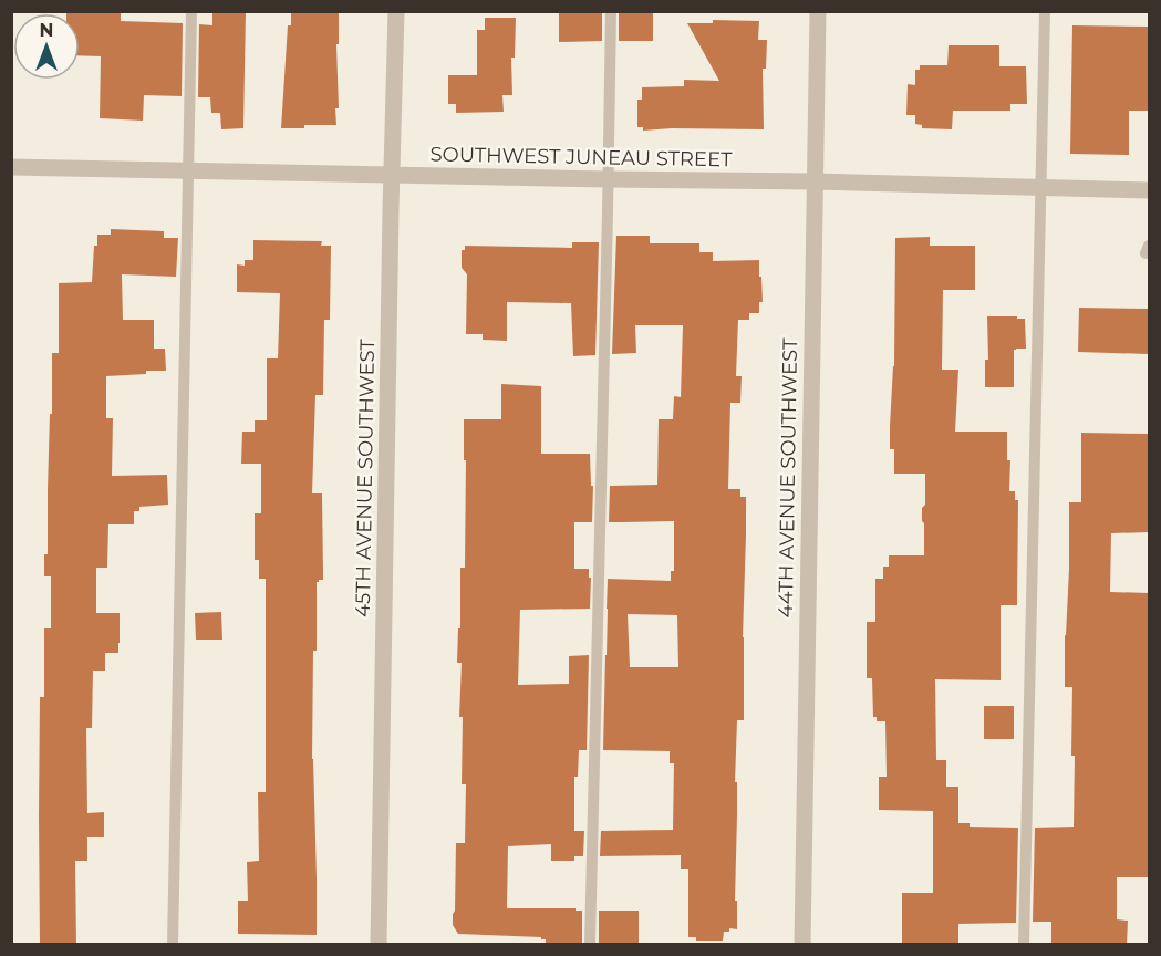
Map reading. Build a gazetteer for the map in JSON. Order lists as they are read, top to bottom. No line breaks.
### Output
{"streets":{"street":["SOUTHWEST JUNEAU STREET","45TH AVENUE SOUTHWEST","44TH AVENUE SOUTHWEST"]},"crossings":[["SOUTHWEST JUNEAU STREET","45TH AVENUE SOUTHWEST"],["SOUTHWEST JUNEAU STREET","44TH AVENUE SOUTHWEST"]],"north":"top"}
